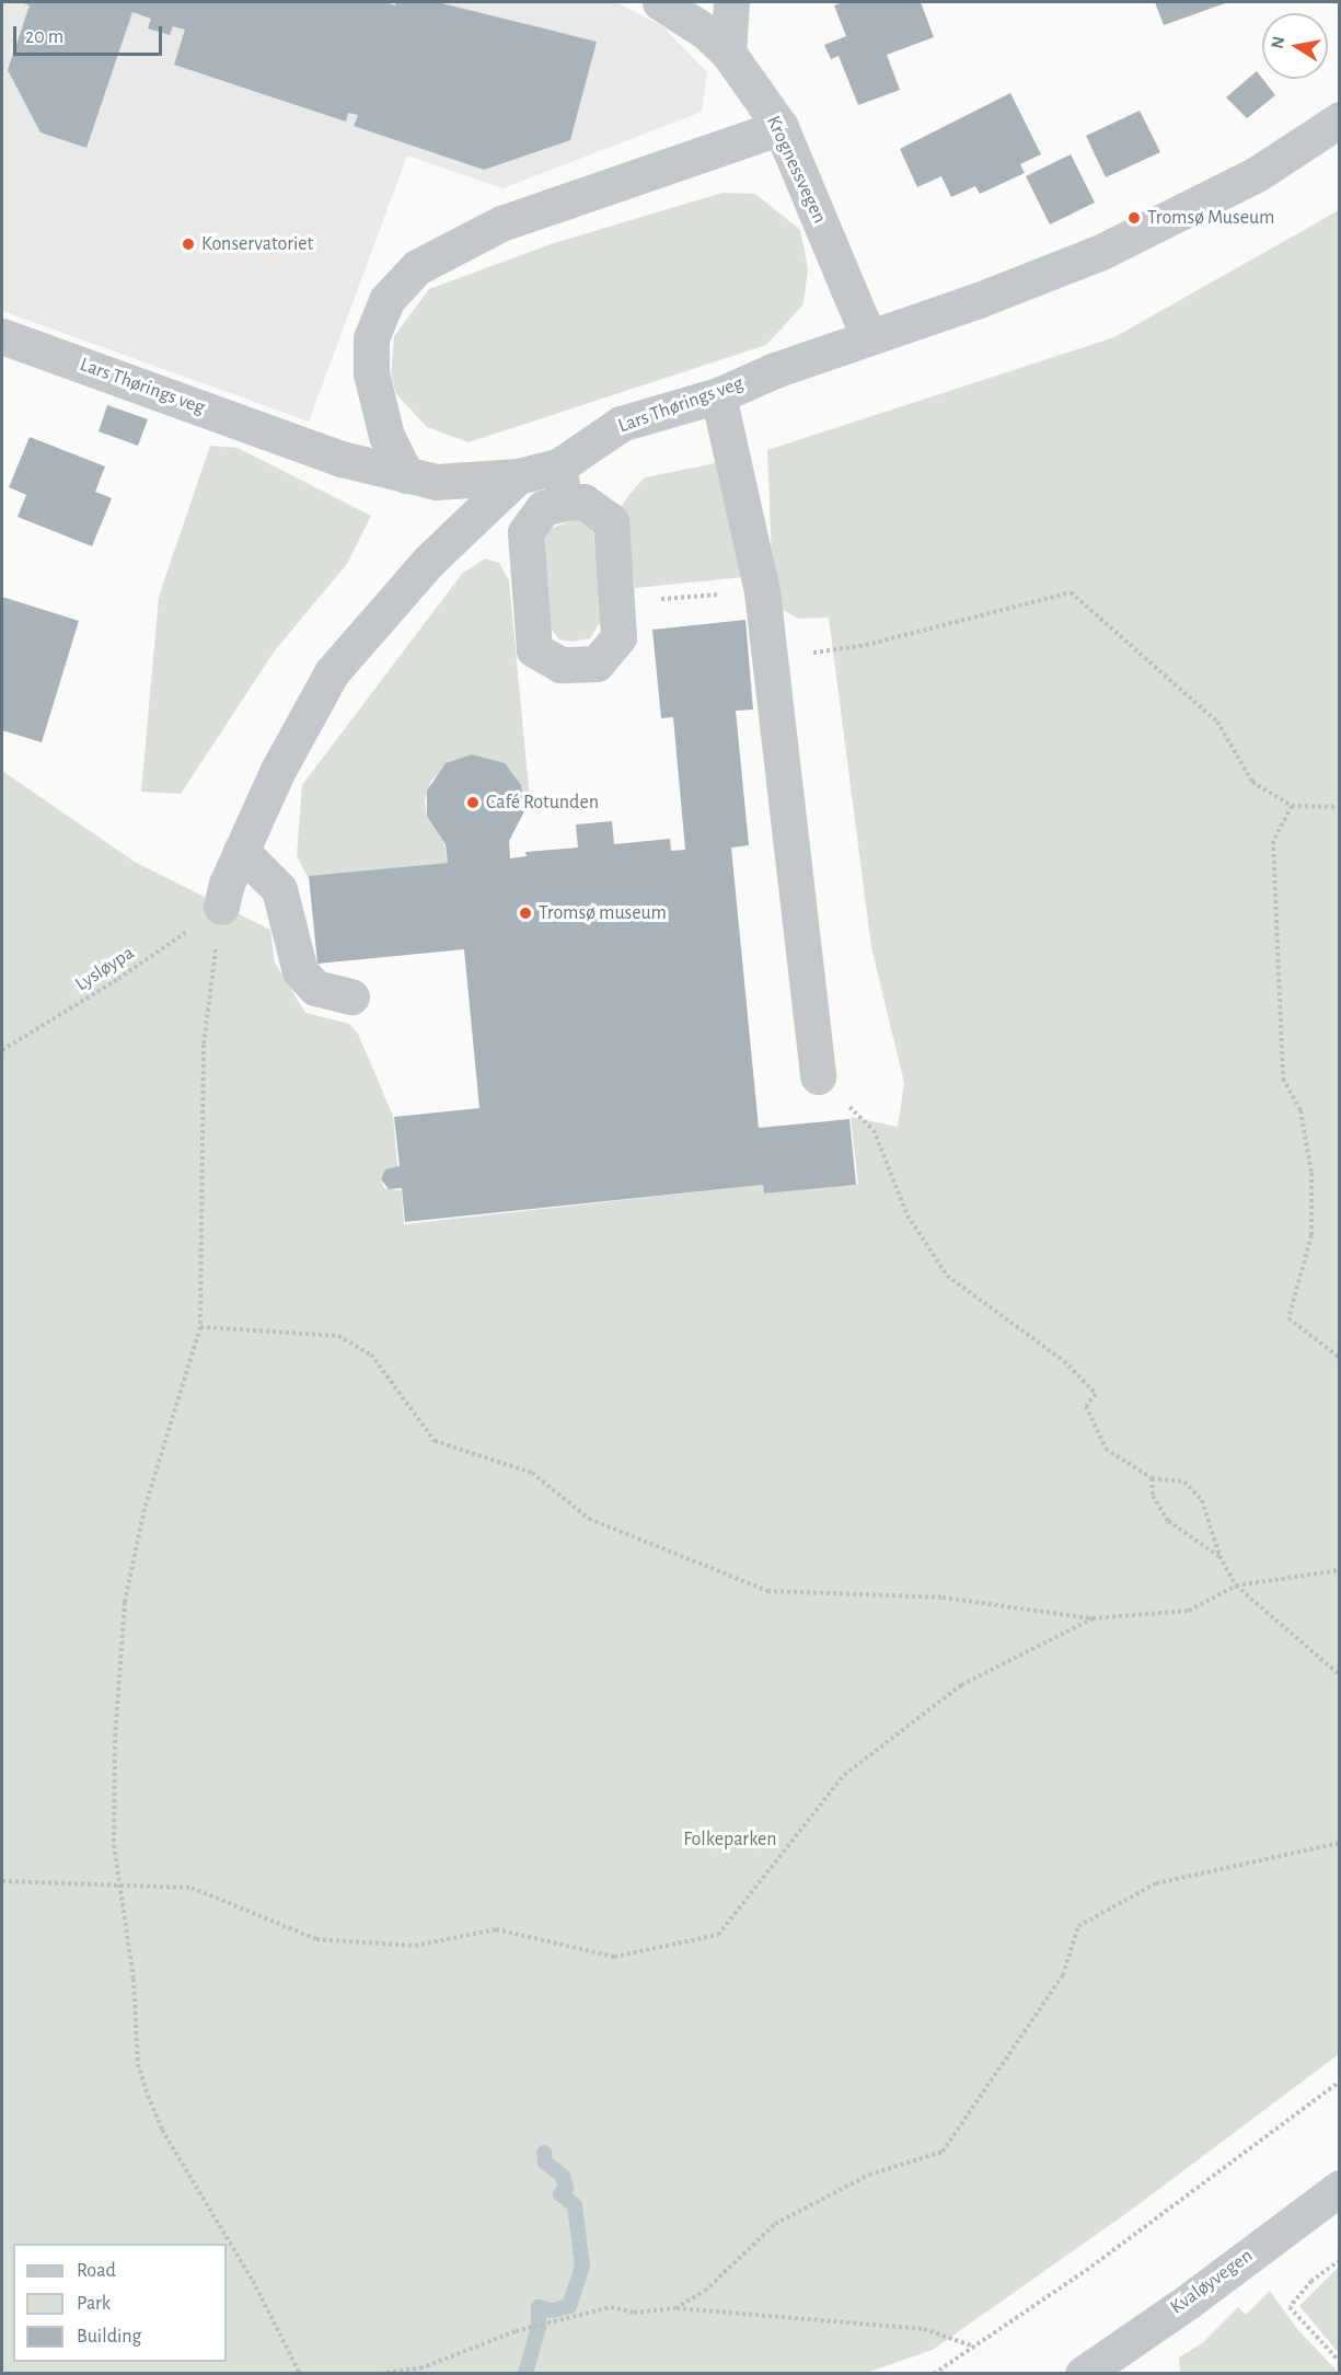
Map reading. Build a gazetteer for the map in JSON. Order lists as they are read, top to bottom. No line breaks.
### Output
{"streets":{"street":["Krognessvegen","Lars Thørings veg","Kvaløyvegen"],"path":["Lysløypa"]},"crossings":[["Krognessvegen","Lars Thørings veg"]],"parks":["Folkeparken"],"places":["Tromsø Museum","Konservatoriet","Café Rotunden","Tromsø museum"],"legend":["Road","Park","Building"],"scale_bar":"20 m","north":"left"}
